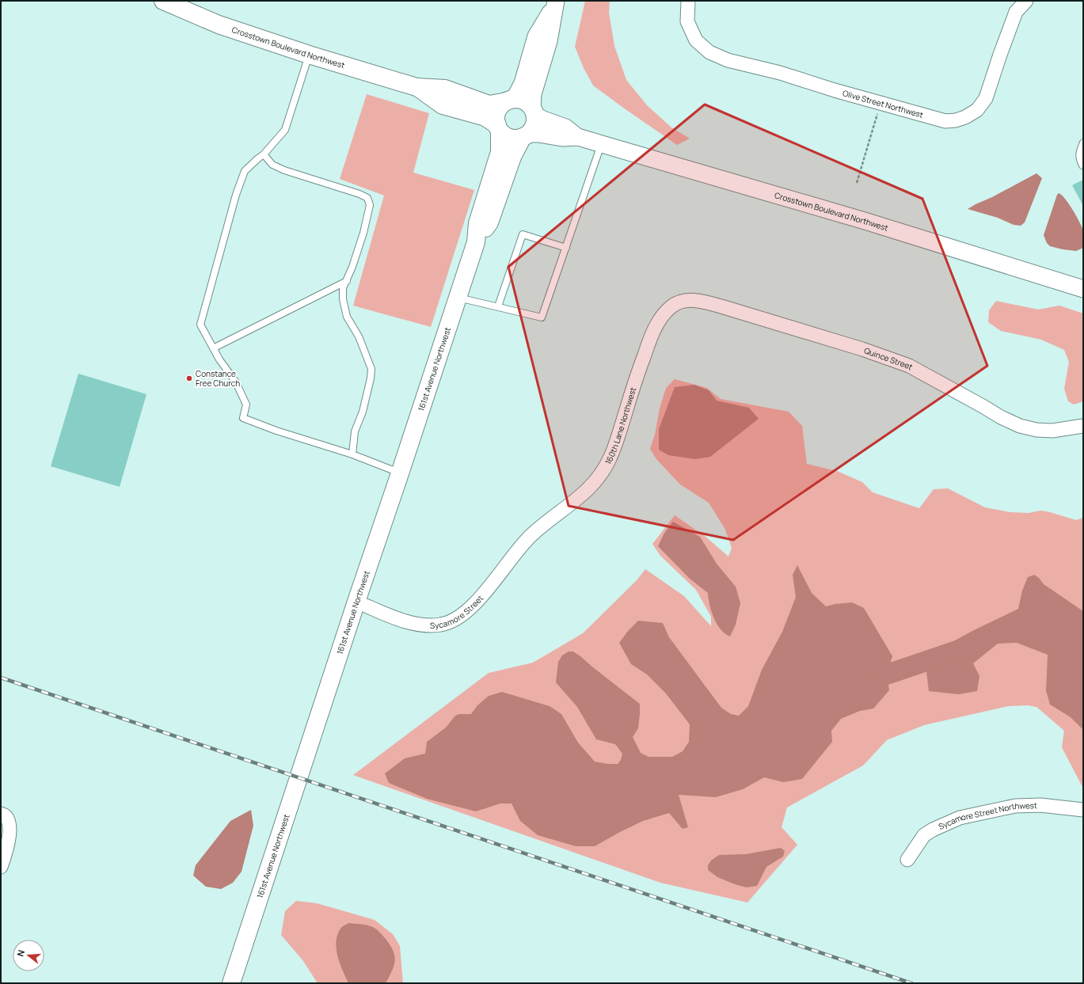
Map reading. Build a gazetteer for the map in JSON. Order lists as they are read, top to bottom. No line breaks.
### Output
{"streets":{"main road":["Crosstown Boulevard Northwest","161st Avenue Northwest"],"street":["Olive Street Northwest","Quince Street","160th Lane Northwest","Sycamore Street","Sycamore Street Northwest"]},"crossings":[["Crosstown Boulevard Northwest","161st Avenue Northwest"],["Quince Street","160th Lane Northwest"],["161st Avenue Northwest","Sycamore Street"],["160th Lane Northwest","Sycamore Street"]],"places":["Constance Free Church"],"north":"left"}
